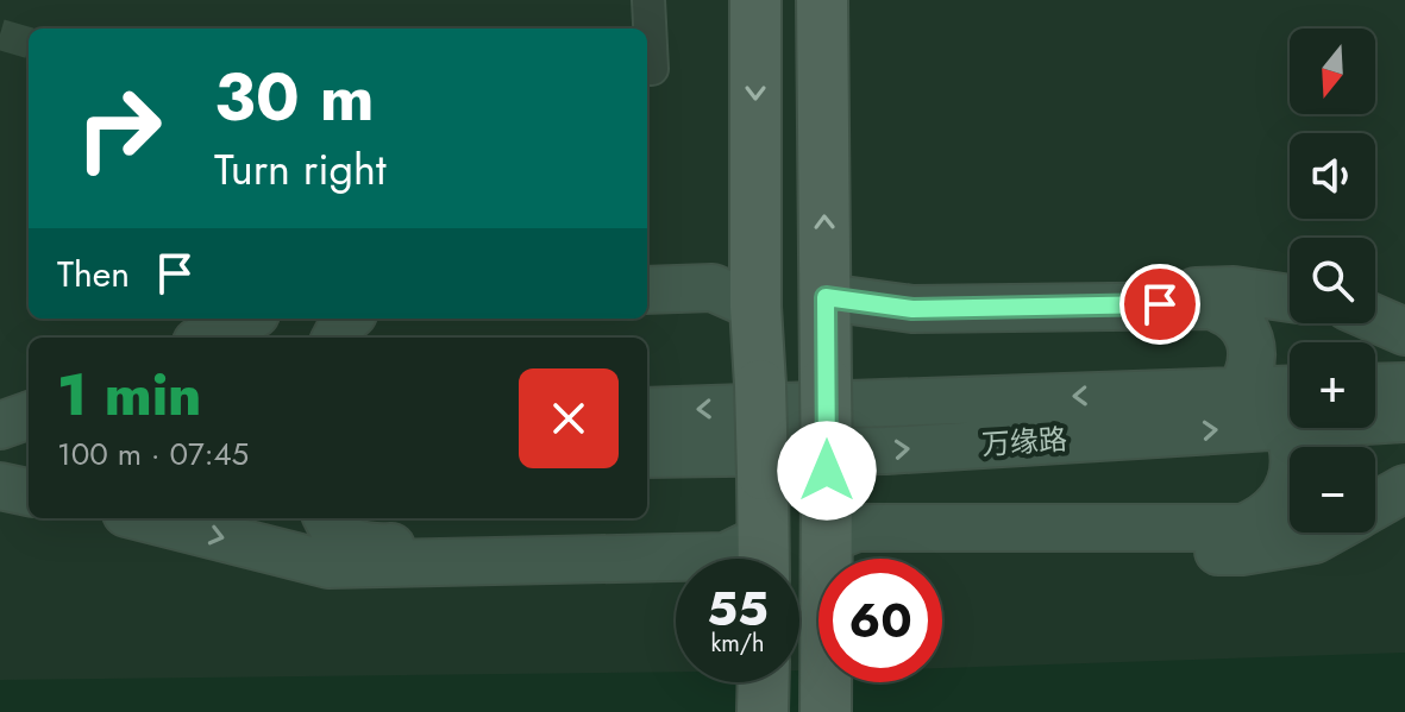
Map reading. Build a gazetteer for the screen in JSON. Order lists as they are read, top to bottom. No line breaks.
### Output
{"streets":{"main road":["万缘路"]},"north":"bottom","page":{"map_buttons":["+","−"],"turn":["30 m","Turn right"],"then":"Then","heading":["1 min","100 m · 07:45"],"speed":"55 km/h","limit":"60"}}
